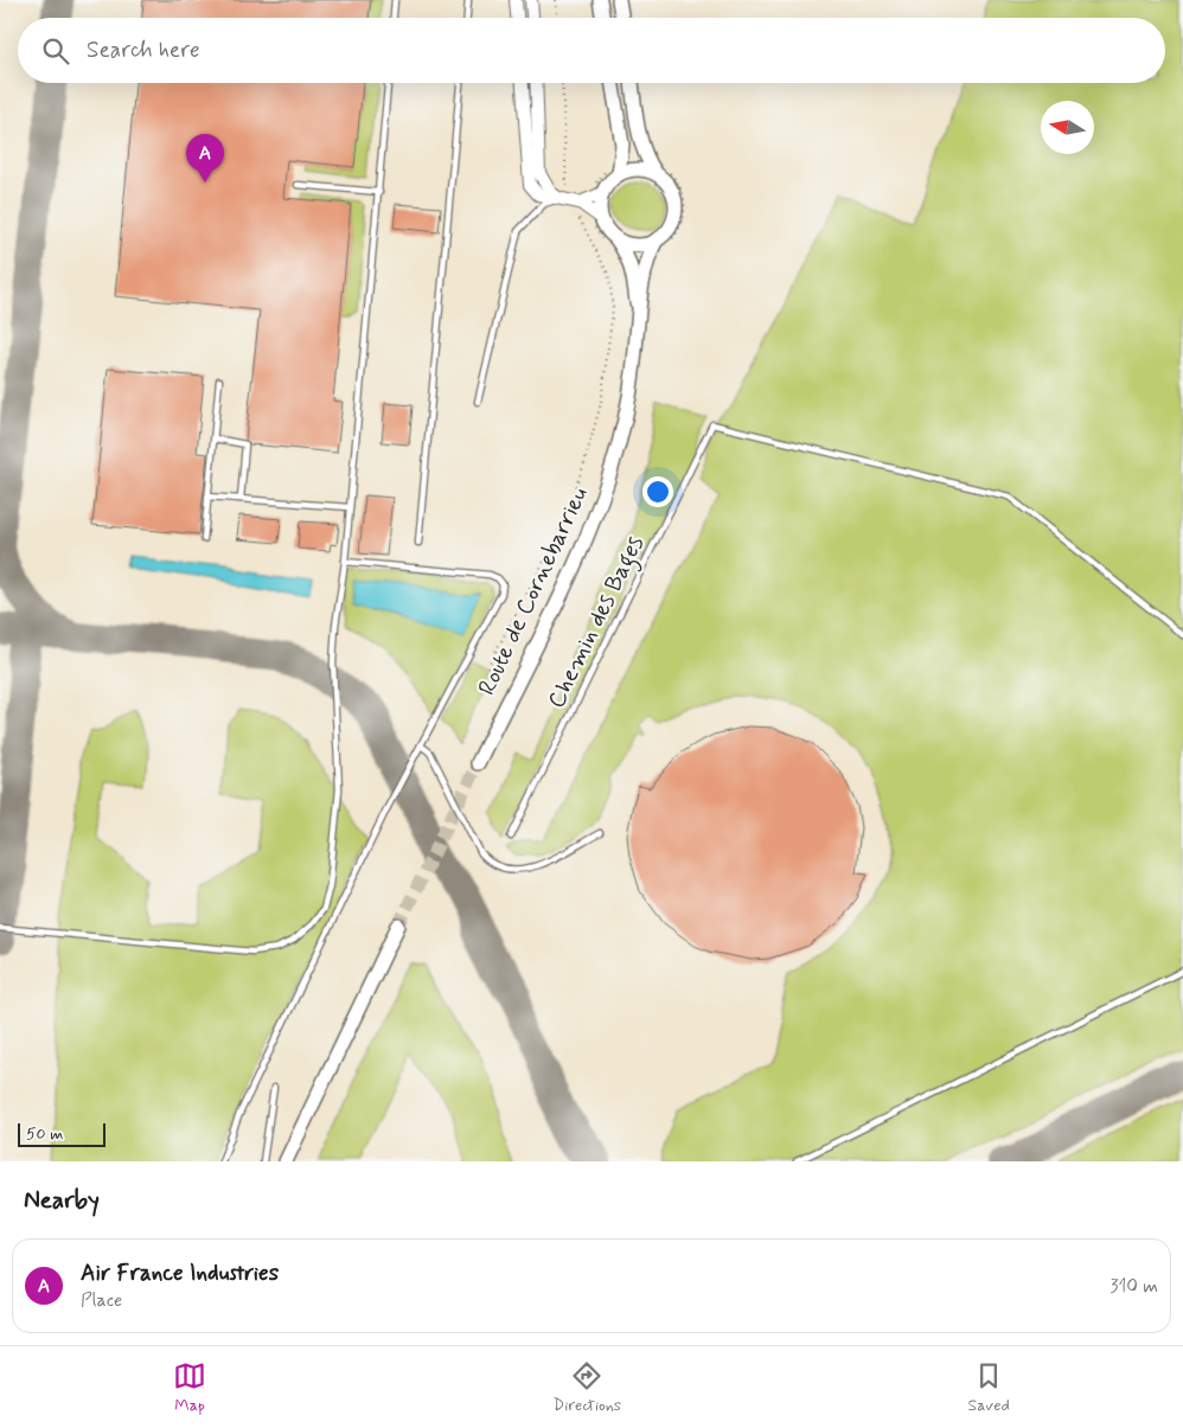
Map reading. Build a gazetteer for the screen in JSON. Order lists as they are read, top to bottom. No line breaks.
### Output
{"streets":{"main road":["Route de Cornebarrieu"],"lane":["Chemin des Bages"]},"scale_bar":"50 m","north":"left","page":{"search":"Search here","pins":"A","scale":"50 m","heading":"Nearby","list":[{"mark":"A","name":"Air France Industries","note":"Place","value":"310 m"}],"nav":["Map","Directions","Saved"]}}
